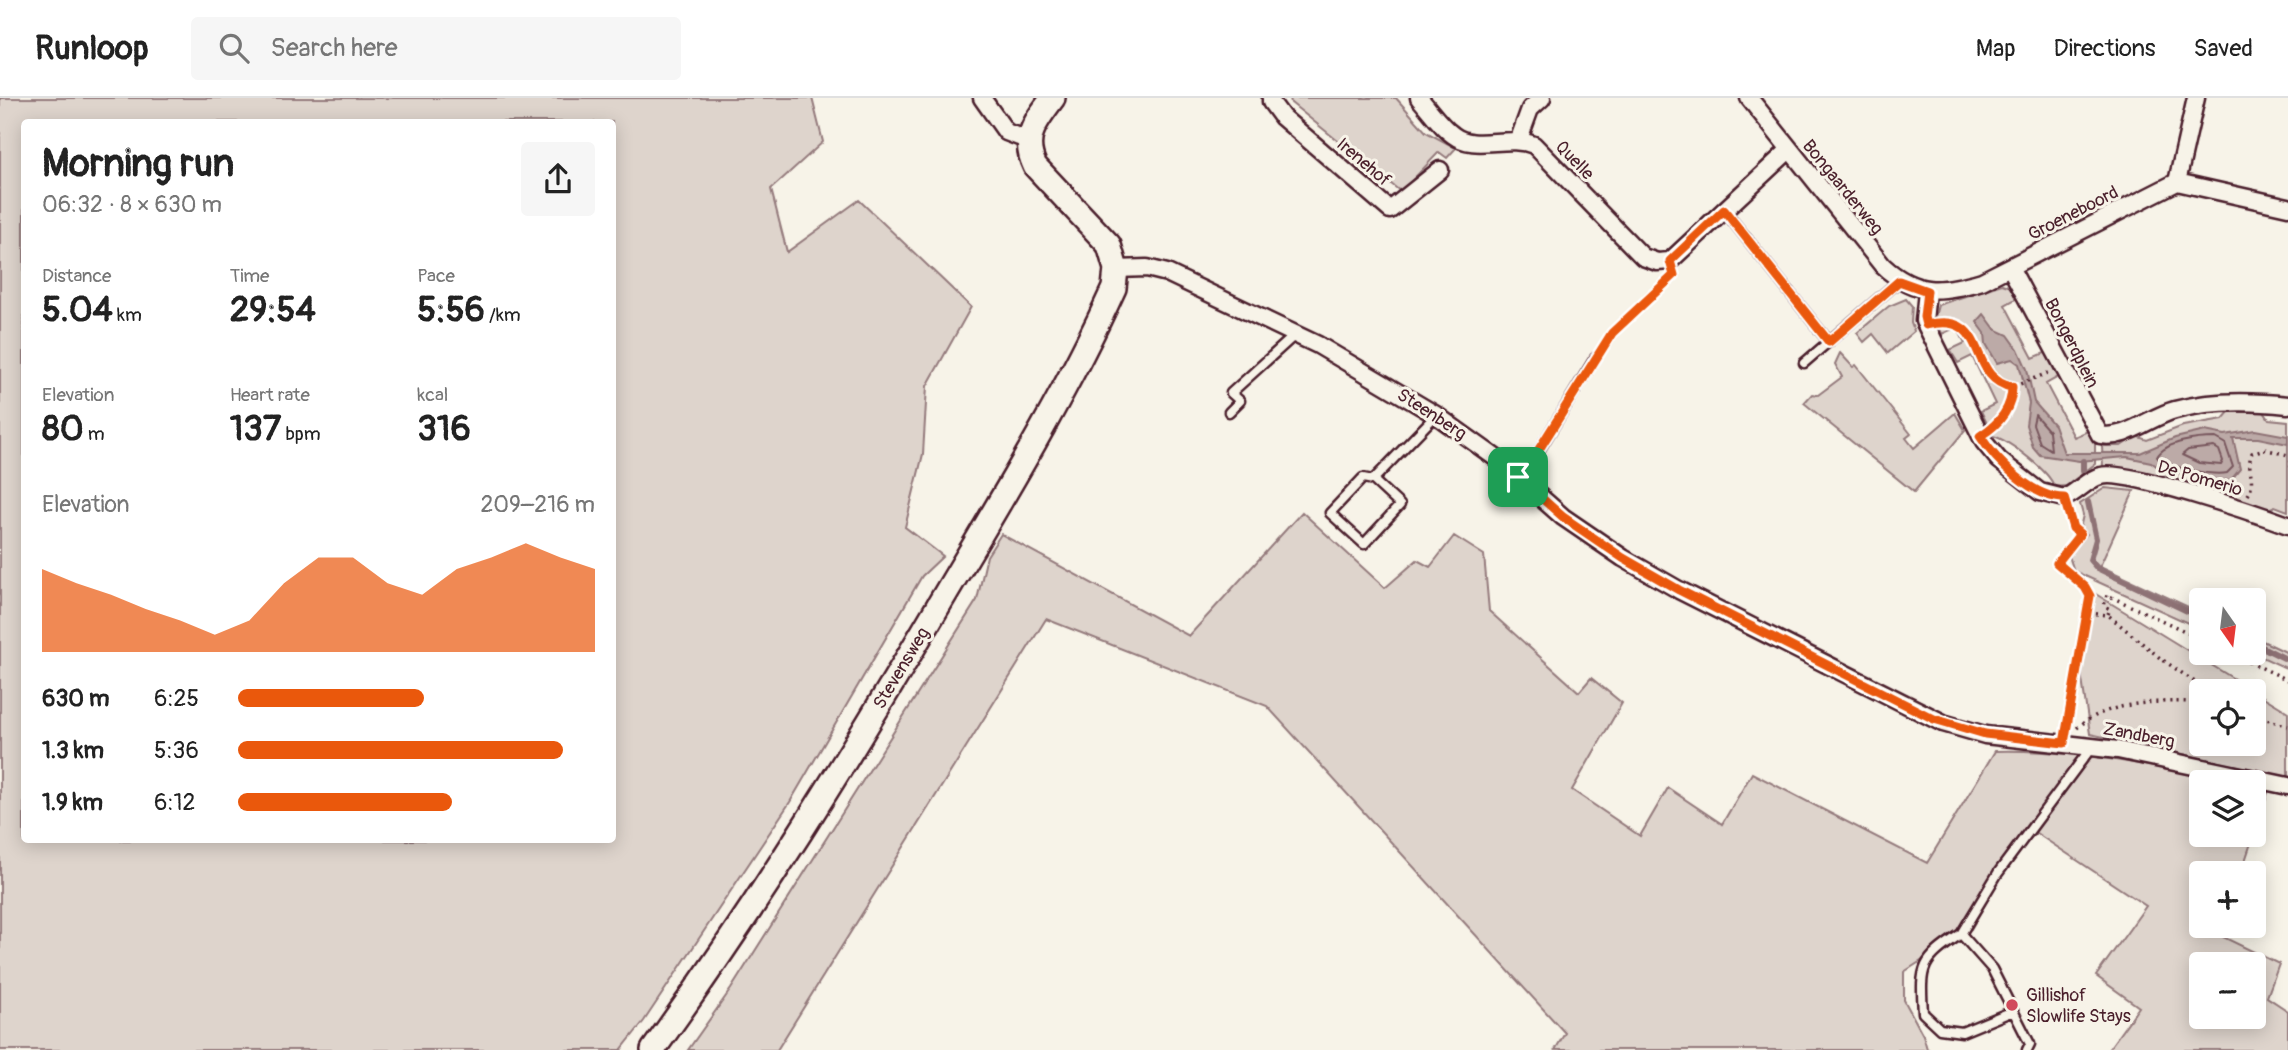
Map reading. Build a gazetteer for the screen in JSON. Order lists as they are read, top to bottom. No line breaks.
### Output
{"streets":{"street":["Quelle","Irenehof","Bongaarderweg","Groeneboord","Bongerdplein","Steenberg","De Pomerio","Stevensweg","Zandberg"]},"crossings":[["Bongaarderweg","Groeneboord"],["Groeneboord","Bongerdplein"],["Steenberg","Stevensweg"],["Steenberg","Zandberg"]],"places":["Gillishof Slowlife Stays"],"north":"bottom","page":{"header":"Runloop","search":"Search here","nav":["Map","Directions","Saved"],"heading":["Morning run","06:32 · 8 × 630 m"],"stats":[["Distance","5.04 km"],["Time","29:54"],["Pace","5:56 /km"],["Elevation","80 m"],["Heart rate","137 bpm"],["kcal","316"]],"chart":["Elevation","209–216 m"],"map_buttons":["+","−"],"list":[{"name":"630 m","note":"6:25"},{"name":"1.3 km","note":"5:36"},{"name":"1.9 km","note":"6:12"}]}}
